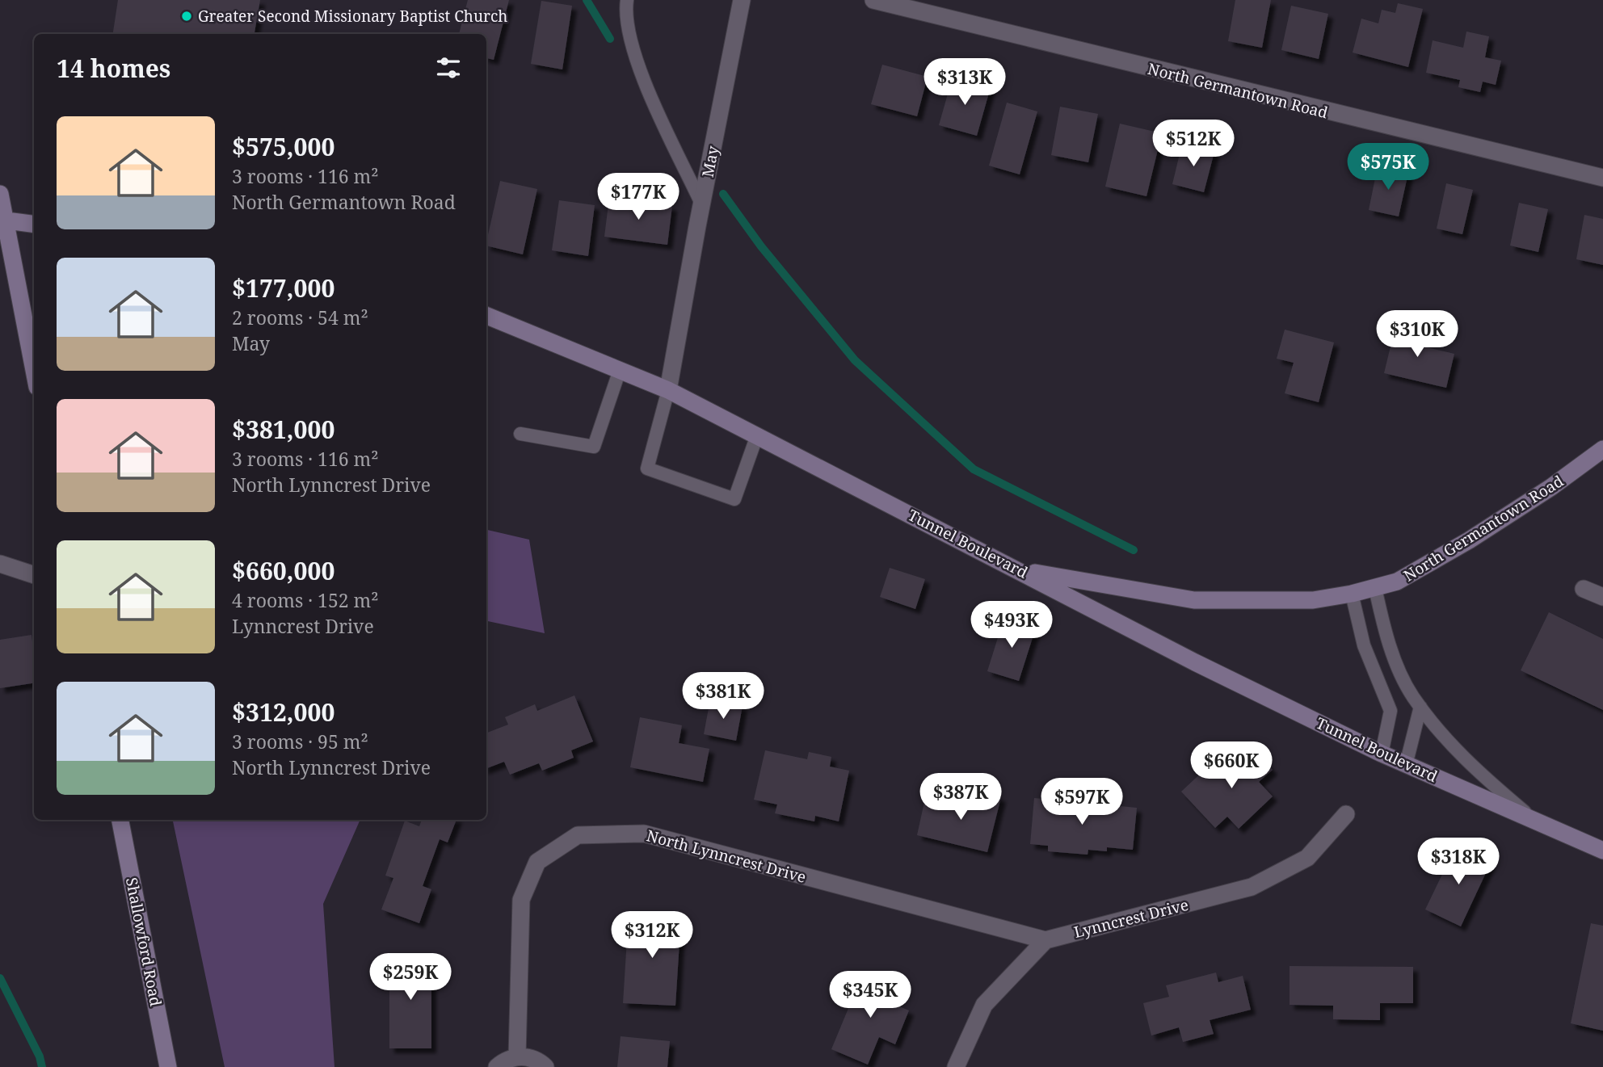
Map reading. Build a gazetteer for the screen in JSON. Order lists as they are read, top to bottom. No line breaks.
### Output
{"streets":{"main road":["North Germantown Road","Tunnel Boulevard","Shallowford Road"],"street":["May","North Lynncrest Drive","Lynncrest Drive"]},"crossings":[["North Germantown Road","Tunnel Boulevard"],["May","Tunnel Boulevard"],["North Lynncrest Drive","Lynncrest Drive"]],"places":["Greater Second Missionary Baptist Church"],"page":{"heading":"14 homes","price":["$313K","$512K","$575K","$177K","$310K","$493K","$381K","$660K","$387K","$597K","$318K","$312K","$259K","$345K"],"list":[{"name":"$575,000","note":"3 rooms · 116 m² · North Germantown Road"},{"name":"$177,000","note":"2 rooms · 54 m² · May"},{"name":"$381,000","note":"3 rooms · 116 m² · North Lynncrest Drive"},{"name":"$660,000","note":"4 rooms · 152 m² · Lynncrest Drive"},{"name":"$312,000","note":"3 rooms · 95 m² · North Lynncrest Drive"}]}}
